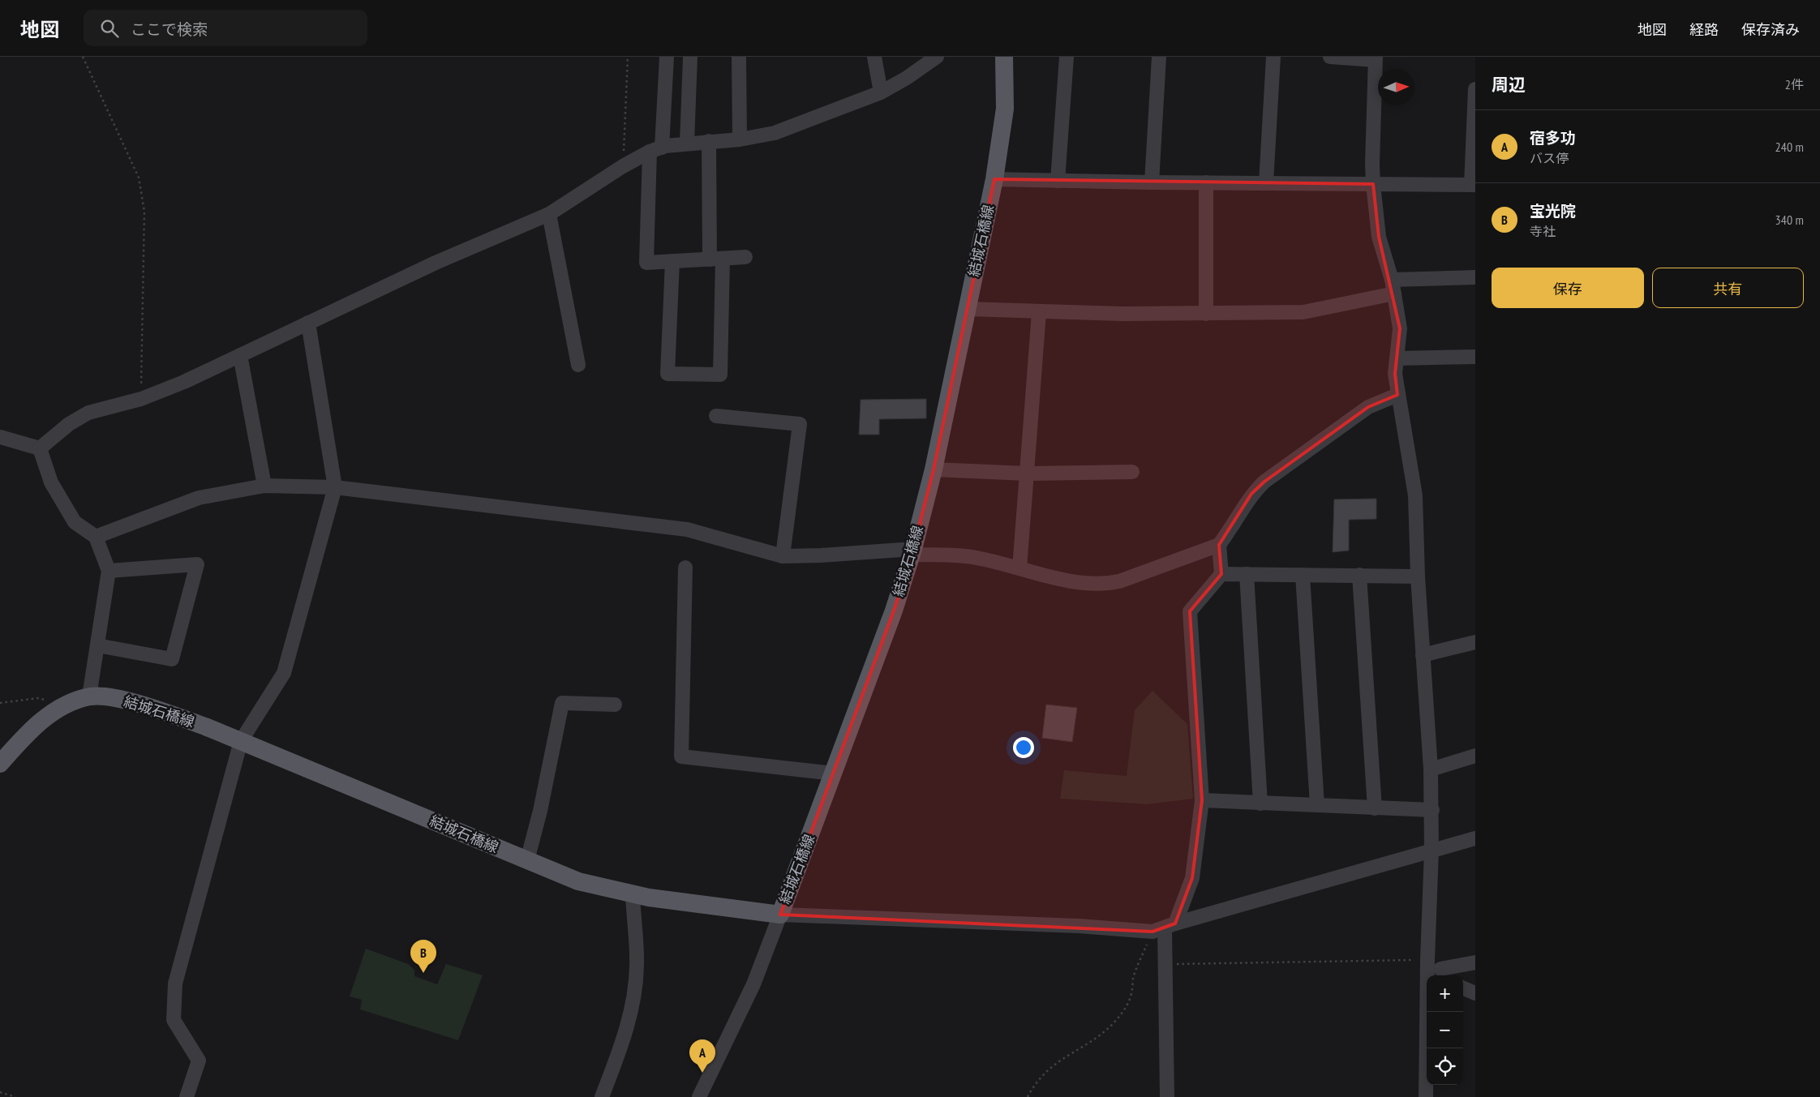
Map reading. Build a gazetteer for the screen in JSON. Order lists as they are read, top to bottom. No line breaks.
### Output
{"streets":{"main road":["結城石橋線"]},"north":"right","page":{"header":"地図","search":"ここで検索","nav":["地図","経路","保存済み"],"heading":["周辺","2件"],"list":[{"mark":"A","name":"宿多功","note":"バス停","value":"240 m"},{"mark":"B","name":"宝光院","note":"寺社","value":"340 m"}],"buttons":["保存","共有"],"pins":["B","A"],"map_buttons":["+","−"]}}
